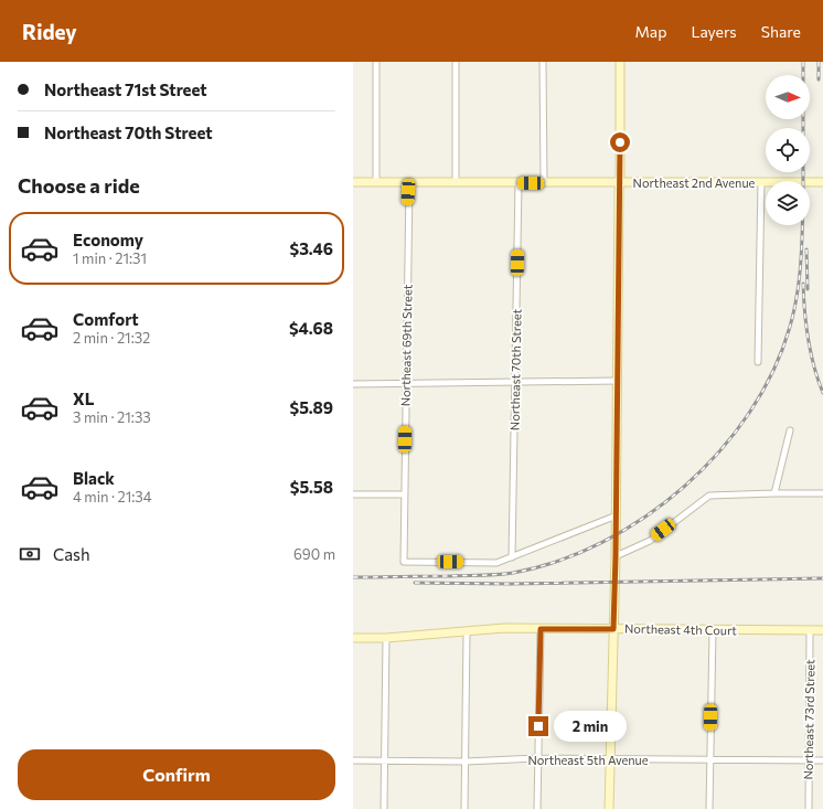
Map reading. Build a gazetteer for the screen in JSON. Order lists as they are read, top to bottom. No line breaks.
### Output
{"streets":{"street":["Northeast 2nd Avenue","Northeast 69th Street","Northeast 70th Street","Northeast 4th Court","Northeast 73rd Street","Northeast 5th Avenue"]},"crossings":[["Northeast 2nd Avenue","Northeast 69th Street"],["Northeast 2nd Avenue","Northeast 70th Street"],["Northeast 69th Street","Northeast 70th Street"],["Northeast 4th Court","Northeast 73rd Street"],["Northeast 73rd Street","Northeast 5th Avenue"]],"north":"right","page":{"header":"Ridey","nav":["Map","Layers","Share"],"banner":["Northeast 71st Street","Northeast 70th Street"],"heading":"Choose a ride","list":[{"name":"Economy","note":"1 min · 21:31","value":"$3.46"},{"name":"Comfort","note":"2 min · 21:32","value":"$4.68"},{"name":"XL","note":"3 min · 21:33","value":"$5.89"},{"name":"Black","note":"4 min · 21:34","value":"$5.58"}],"pay":["Cash","690 m"],"bubble":"2 min","buttons":"Confirm"}}
